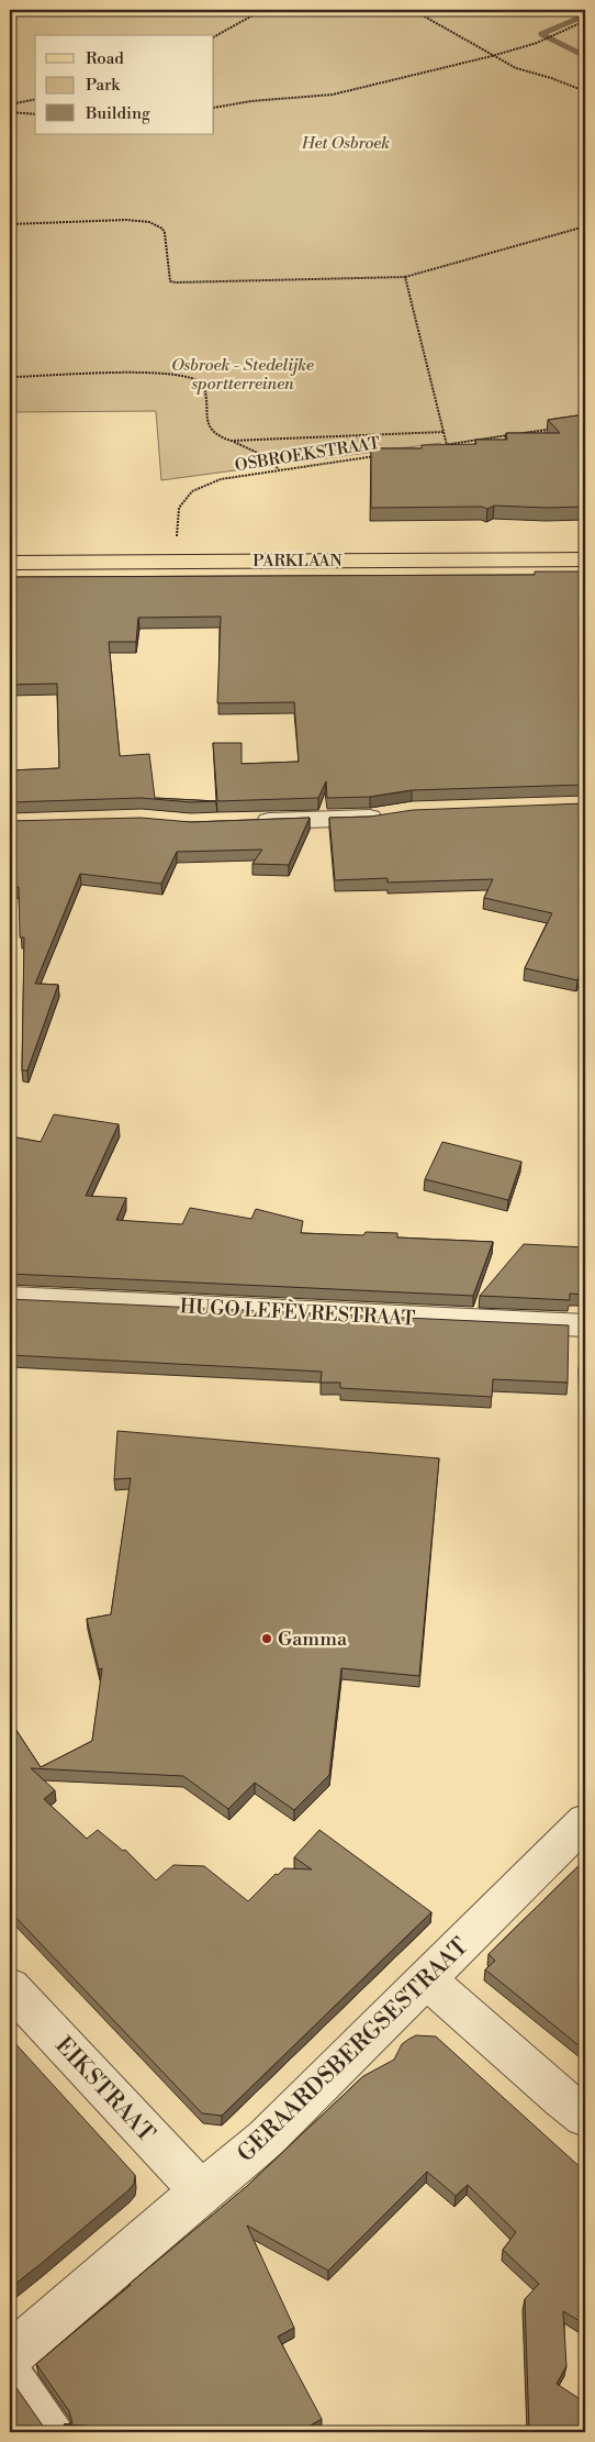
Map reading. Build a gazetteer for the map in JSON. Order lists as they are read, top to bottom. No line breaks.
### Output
{"streets":{"main road":["PARKLAAN"],"street":["HUGO LEFÈVRESTRAAT","GERAARDSBERGSESTRAAT","EIKSTRAAT"],"path":["OSBROEKSTRAAT"]},"crossings":[["OSBROEKSTRAAT","PARKLAAN"],["GERAARDSBERGSESTRAAT","EIKSTRAAT"]],"parks":["Het Osbroek","Osbroek - Stedelijke sportterreinen"],"places":["Gamma"],"legend":["Road","Park","Building"]}
